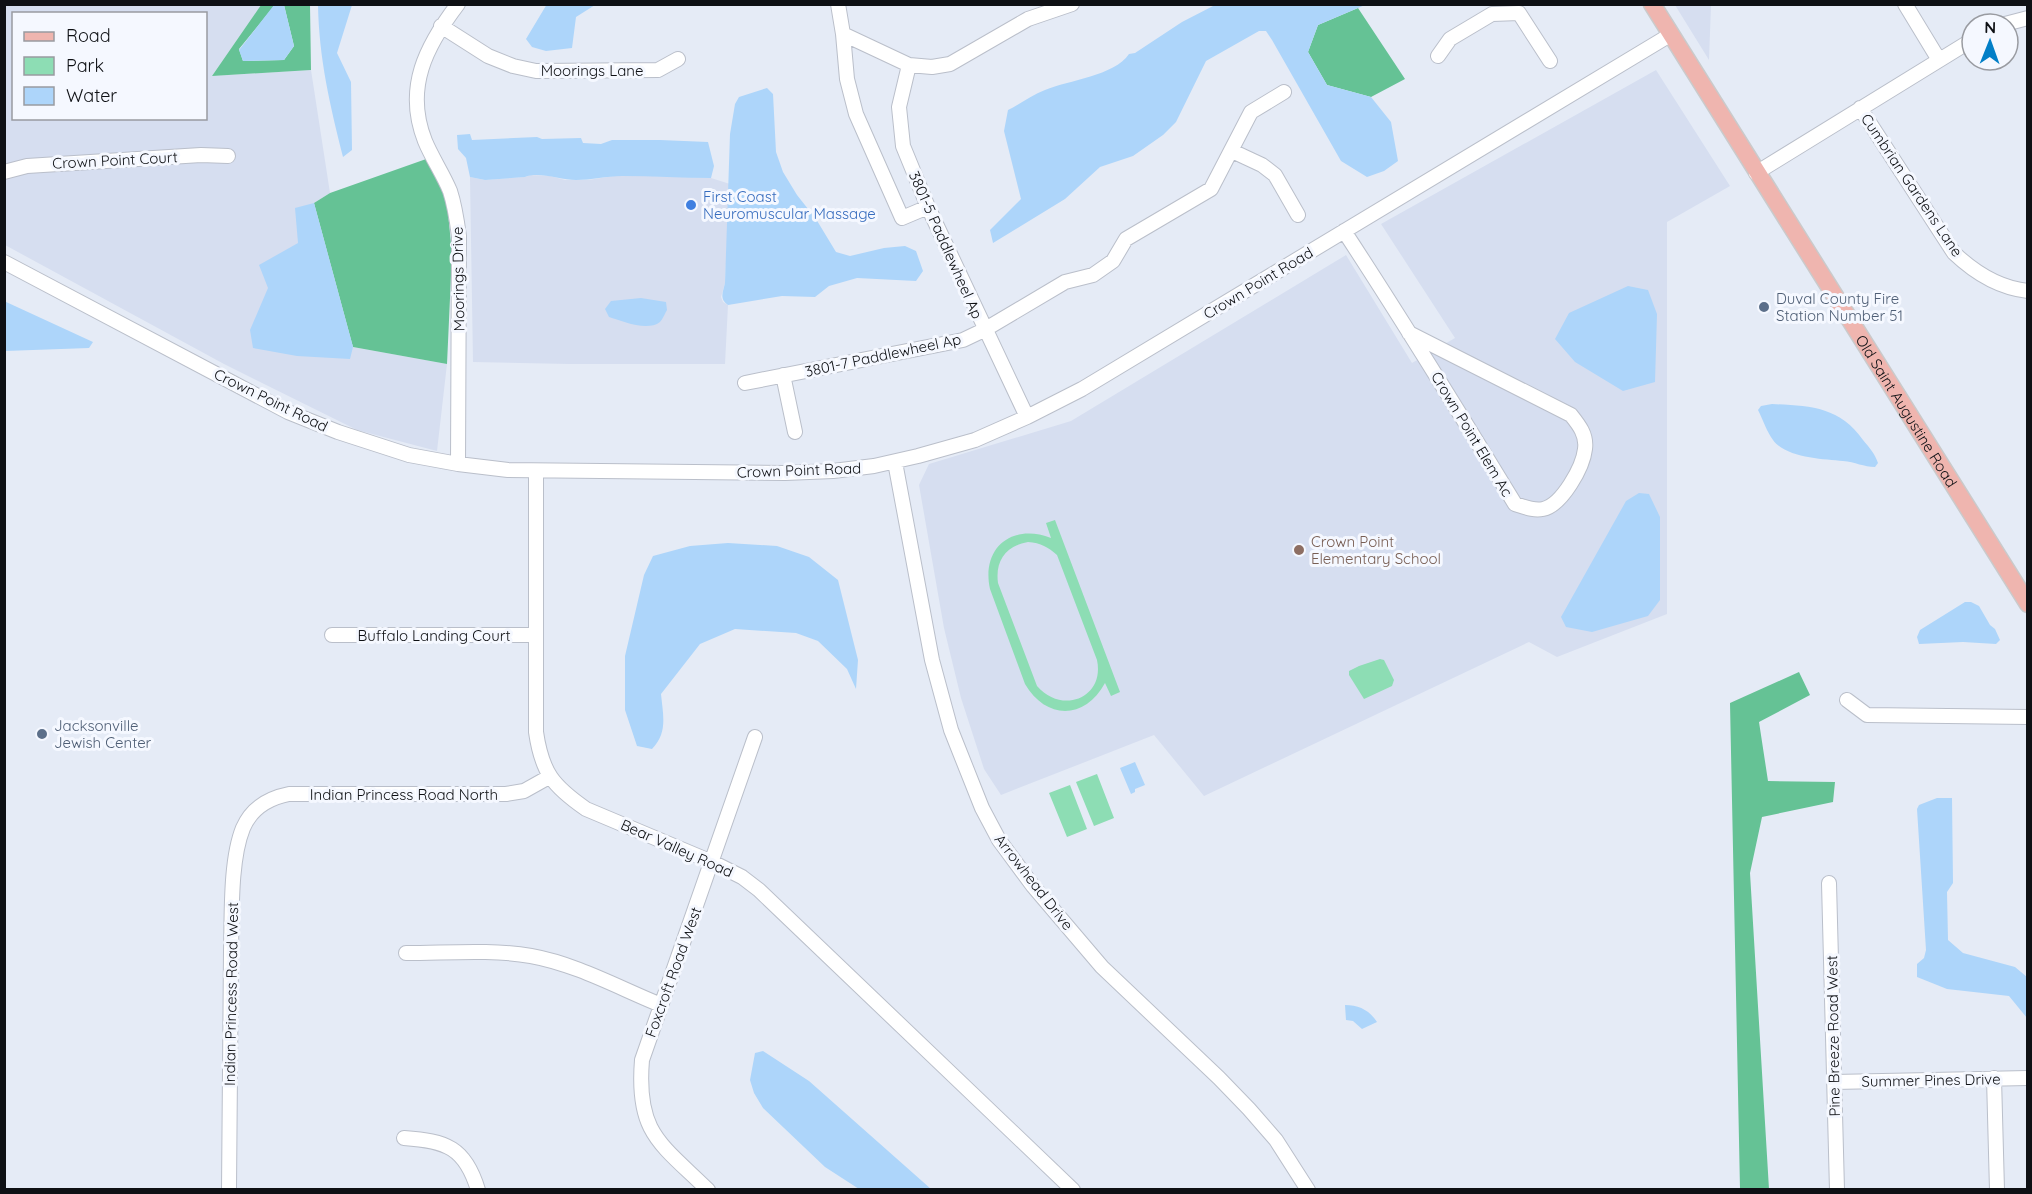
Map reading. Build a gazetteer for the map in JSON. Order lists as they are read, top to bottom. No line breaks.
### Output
{"streets":{"main road":["Old Saint Augustine Road"],"street":["Moorings Lane","Crown Point Court","Cumbrian Gardens Lane","3801-5 Paddlewheel Ap","Moorings Drive","Crown Point Road","3801-7 Paddlewheel Ap","Crown Point Elem Ac","Buffalo Landing Court","Indian Princess Road North","Bear Valley Road","Arrowhead Drive","Foxcroft Road West","Indian Princess Road West","Pine Breeze Road West","Summer Pines Drive"]},"crossings":[["Moorings Lane","Moorings Drive"],["3801-5 Paddlewheel Ap","Crown Point Road"],["3801-5 Paddlewheel Ap","3801-7 Paddlewheel Ap"],["Moorings Drive","Crown Point Road"],["Crown Point Road","Old Saint Augustine Road"],["Crown Point Road","Crown Point Elem Ac"],["Crown Point Road","Bear Valley Road"],["Crown Point Road","Arrowhead Drive"],["Buffalo Landing Court","Bear Valley Road"],["Indian Princess Road North","Bear Valley Road"],["Indian Princess Road North","Indian Princess Road West"],["Bear Valley Road","Foxcroft Road West"],["Pine Breeze Road West","Summer Pines Drive"]],"places":["First Coast Neuromuscular Massage","Duval County Fire Station Number 51","Crown Point Elementary School","Jacksonville Jewish Center"],"legend":["Road","Park","Water"],"north":"top"}
